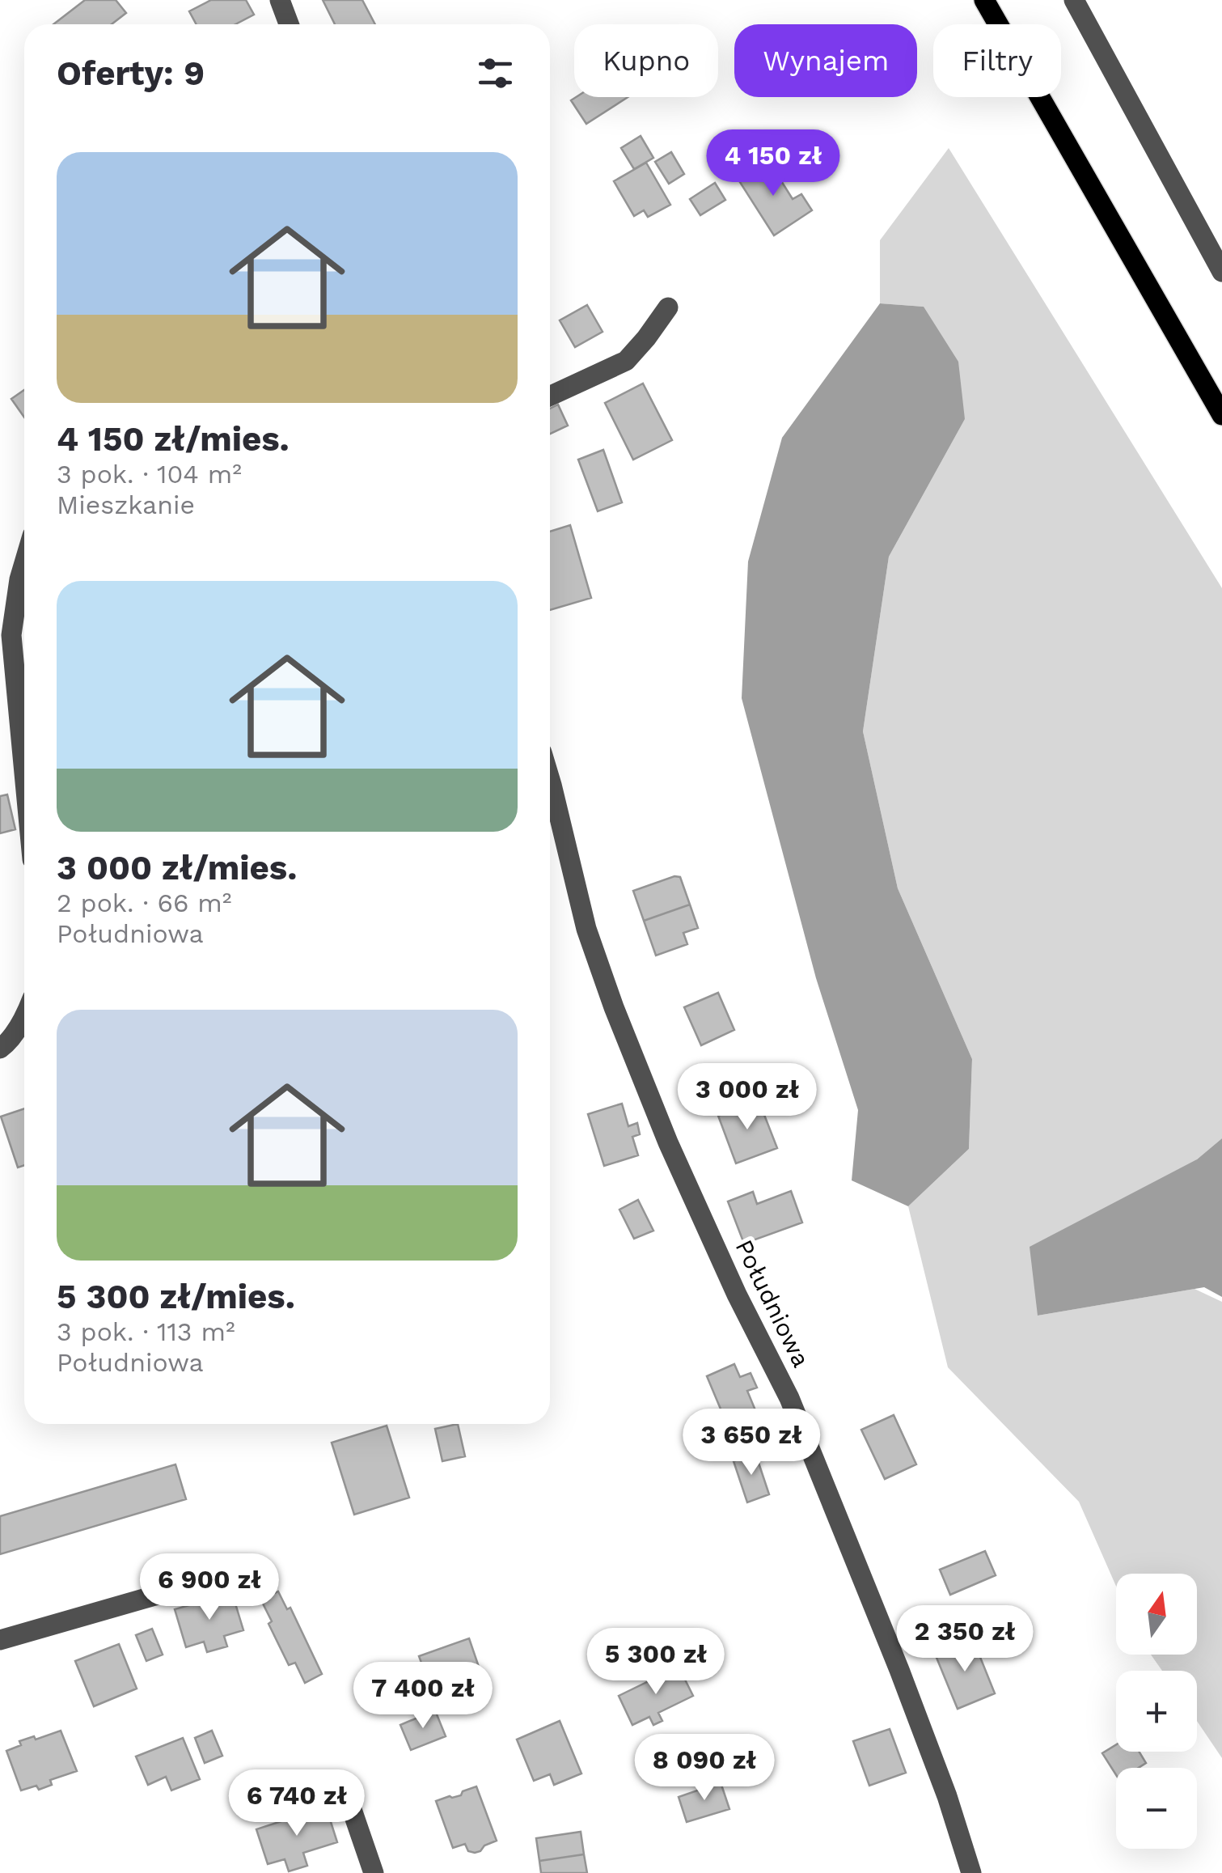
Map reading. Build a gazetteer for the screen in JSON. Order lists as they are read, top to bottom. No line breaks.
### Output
{"streets":{"street":["Południowa"]},"north":"top","page":{"chip":["Kupno","Wynajem","Filtry"],"heading":"Oferty: 9","list":[{"name":"4 150 zł/mies.","note":"3 pok. · 104 m² · Mieszkanie"},{"name":"3 000 zł/mies.","note":"2 pok. · 66 m² · Południowa"},{"name":"5 300 zł/mies.","note":"3 pok. · 113 m² · Południowa"}],"price":["4 150 zł","3 000 zł","3 650 zł","6 900 zł","2 350 zł","5 300 zł","7 400 zł","8 090 zł","6 740 zł"],"map_buttons":["+","−"]}}
